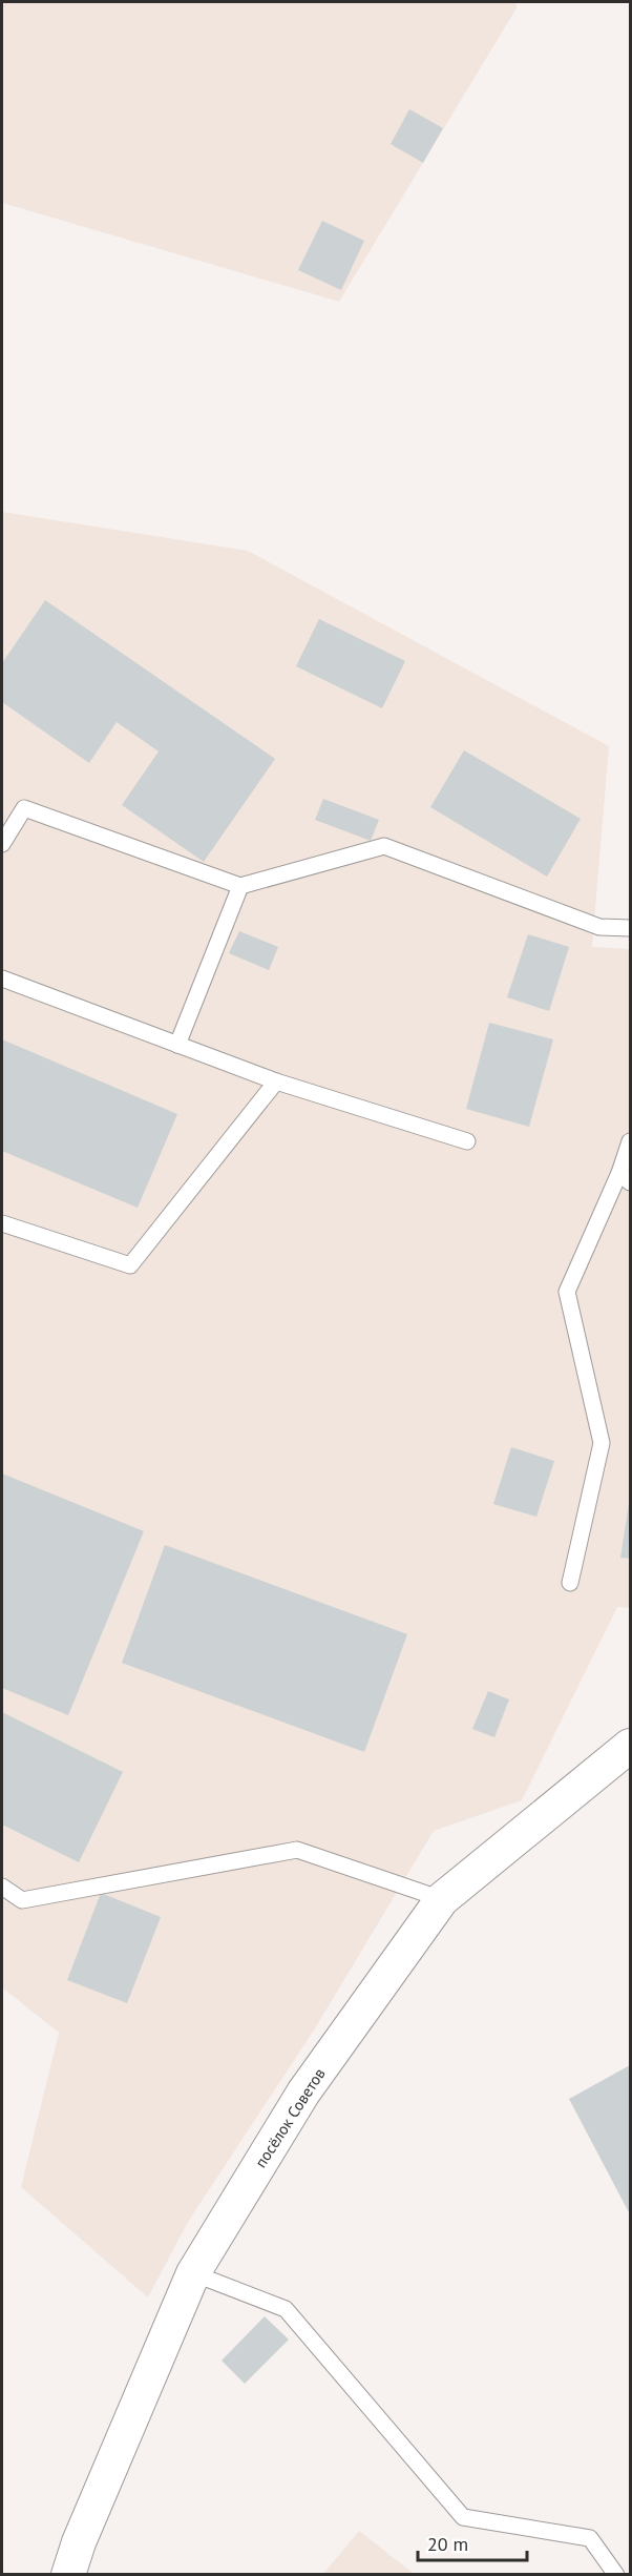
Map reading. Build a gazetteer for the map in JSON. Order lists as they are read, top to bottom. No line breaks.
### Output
{"streets":{"street":["посёлок Советов"]},"scale_bar":"20 m"}
